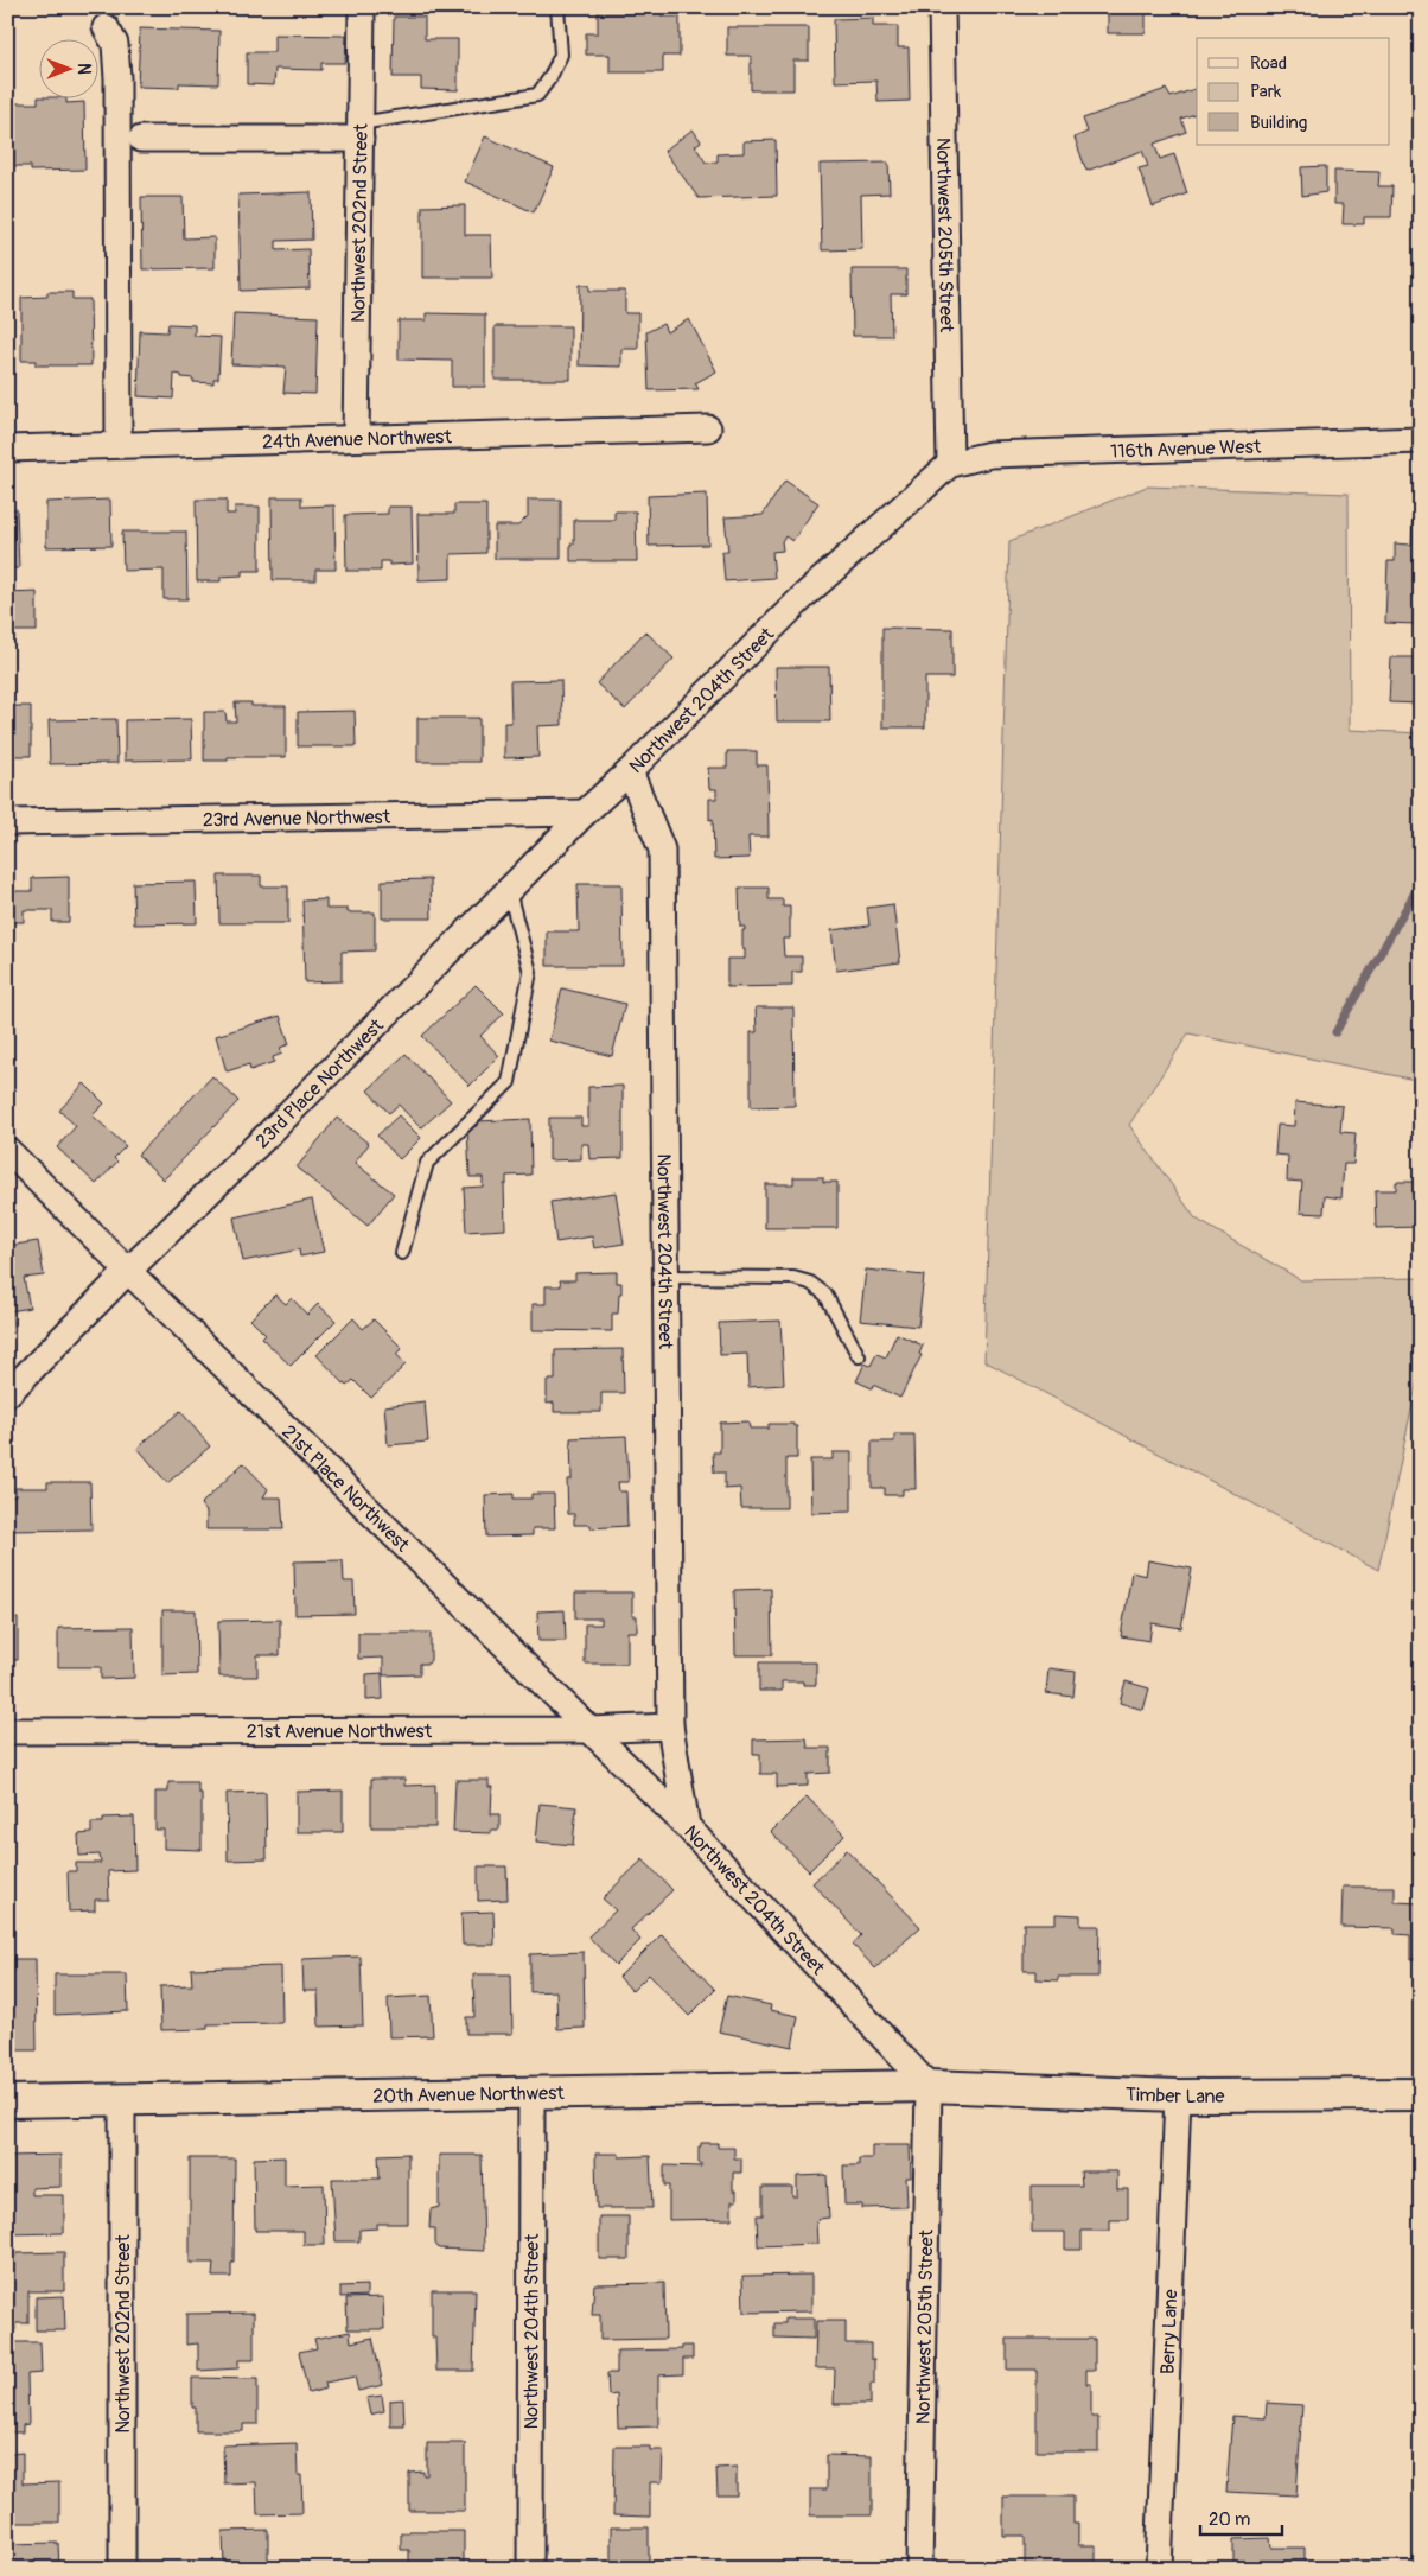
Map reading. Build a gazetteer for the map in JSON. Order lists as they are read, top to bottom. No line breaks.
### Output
{"streets":{"street":["Northwest 202nd Street","Northwest 205th Street","24th Avenue Northwest","116th Avenue West","Northwest 204th Street","23rd Avenue Northwest","23rd Place Northwest","21st Place Northwest","21st Avenue Northwest","20th Avenue Northwest","Timber Lane","Berry Lane"]},"crossings":[["Northwest 202nd Street","24th Avenue Northwest"],["Northwest 202nd Street","20th Avenue Northwest"],["Northwest 205th Street","116th Avenue West"],["Northwest 205th Street","Northwest 204th Street"],["Northwest 205th Street","20th Avenue Northwest"],["Northwest 205th Street","Timber Lane"],["116th Avenue West","Northwest 204th Street"],["Northwest 204th Street","23rd Place Northwest"],["Northwest 204th Street","21st Place Northwest"],["Northwest 204th Street","21st Avenue Northwest"],["Northwest 204th Street","20th Avenue Northwest"],["Northwest 204th Street","Timber Lane"],["23rd Avenue Northwest","23rd Place Northwest"],["23rd Place Northwest","21st Place Northwest"],["21st Place Northwest","21st Avenue Northwest"],["20th Avenue Northwest","Timber Lane"],["Timber Lane","Berry Lane"]],"legend":["Road","Park","Building"],"scale_bar":"20 m","north":"right"}
